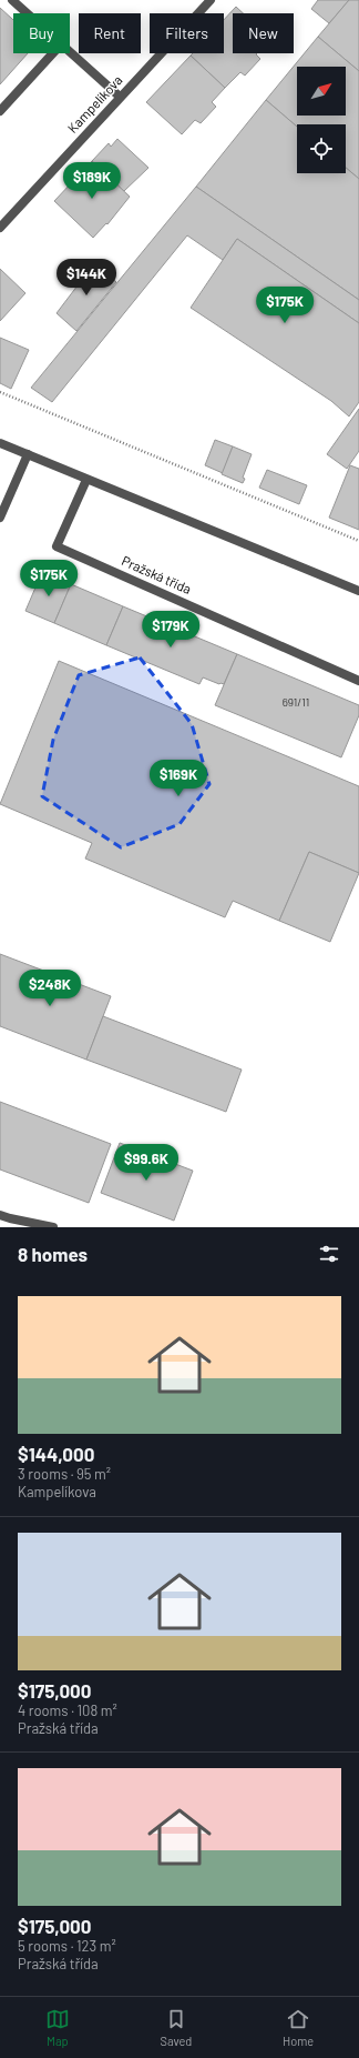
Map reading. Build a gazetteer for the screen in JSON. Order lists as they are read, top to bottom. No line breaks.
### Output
{"streets":{"street":["Kampelíkova","Pražská třída"]},"house_numbers":["691/11"],"north":"top right","page":{"chip":["Buy","Rent","Filters","New"],"price":["$189K","$144K","$175K","$175K","$179K","$169K","$248K","$99.6K"],"heading":"8 homes","list":[{"name":"$144,000","note":"3 rooms · 95 m² · Kampelíkova"},{"name":"$175,000","note":"4 rooms · 108 m² · Pražská třída"},{"name":"$175,000","note":"5 rooms · 123 m² · Pražská třída"}],"tabs":["Map","Saved","Home"]}}
